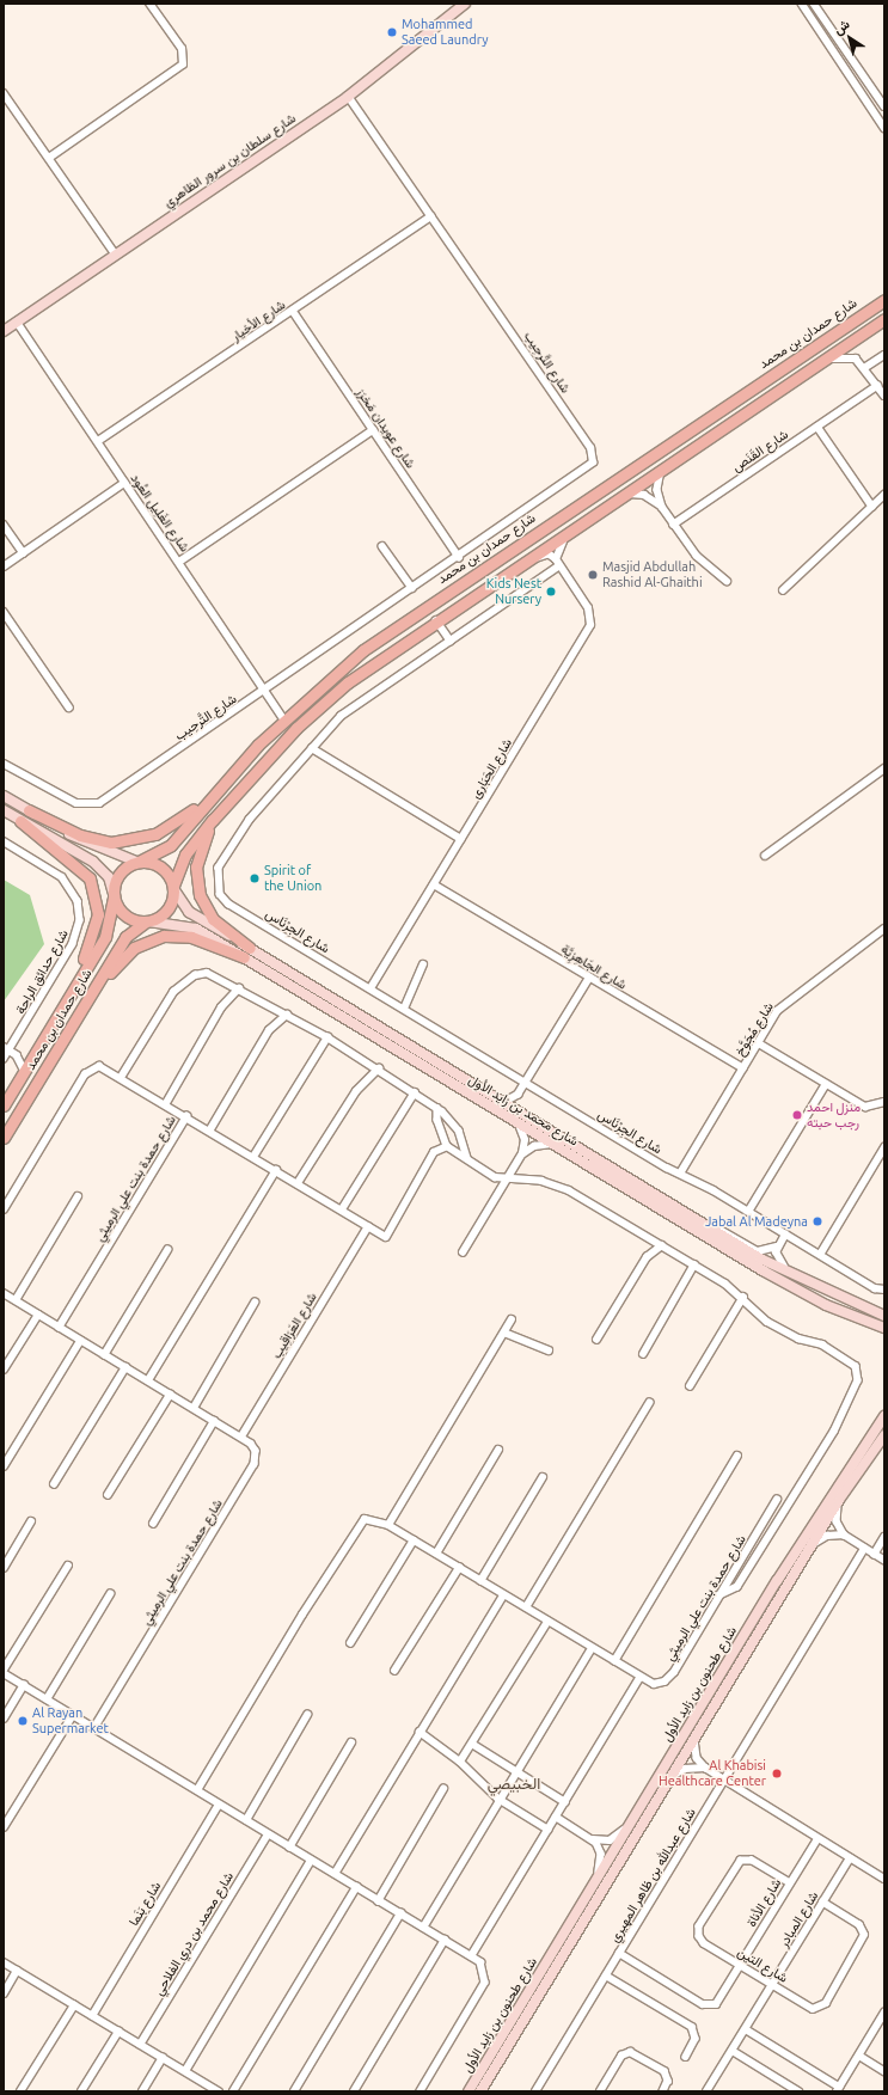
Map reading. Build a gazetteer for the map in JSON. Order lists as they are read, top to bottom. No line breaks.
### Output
{"streets":{"main road":["شارع حمدان بن محمد"],"street":["شارع سلطان بن سرور الظاهري","شارع الأخيار","شارع التَّرحِيب","شارع عويدان مَخرَز","شارع القَنَص","شارع الغَلِيل العُود","شارع الحَبَارى","شارع الجِرْنَاس","شارع الجَاهِزِيَّة","شارع حدائق الراحة","شارع مُجَوَّخ","شارع محمد بن زايد الأول","شارع حمدة بنت علي الرميثي","شارع العَرَاقِيب","شارع طحنون بن زايد الأول","شارع عبدالله بن ظاهر المهيري","شارع الأناة","شارع بَنَما","شارع المبادر","شارع محمد بن دري الفلاحي","شارع التين"]},"crossings":[["شارع سلطان بن سرور الظاهري","شارع التَّرحِيب"],["شارع سلطان بن سرور الظاهري","شارع الغَلِيل العُود"],["شارع الأخيار","شارع التَّرحِيب"],["شارع الأخيار","شارع عويدان مَخرَز"],["شارع الأخيار","شارع الغَلِيل العُود"],["شارع حمدان بن محمد","شارع الغَلِيل العُود"],["شارع حمدان بن محمد","شارع محمد بن زايد الأول"],["شارع التَّرحِيب","شارع عويدان مَخرَز"],["شارع التَّرحِيب","شارع الغَلِيل العُود"],["شارع الحَبَارى","شارع الجِرْنَاس"],["شارع الحَبَارى","شارع الجَاهِزِيَّة"],["شارع الجِرْنَاس","شارع مُجَوَّخ"],["شارع الجَاهِزِيَّة","شارع مُجَوَّخ"],["شارع حمدة بنت علي الرميثي","شارع العَرَاقِيب"],["شارع عبدالله بن ظاهر المهيري","شارع الأناة"],["شارع الأناة","شارع التين"],["شارع المبادر","شارع التين"]],"districts":["الخبيصي"],"places":["Mohammed Saeed Laundry","Masjid Abdullah Rashid Al-Ghaithi","Kids Nest Nursery","Spirit of the Union","منزل احمد رجب حبته","Jabal Al Madeyna","Al Rayan Supermarket","Al Khabisi Healthcare Center"],"north":"top left"}
